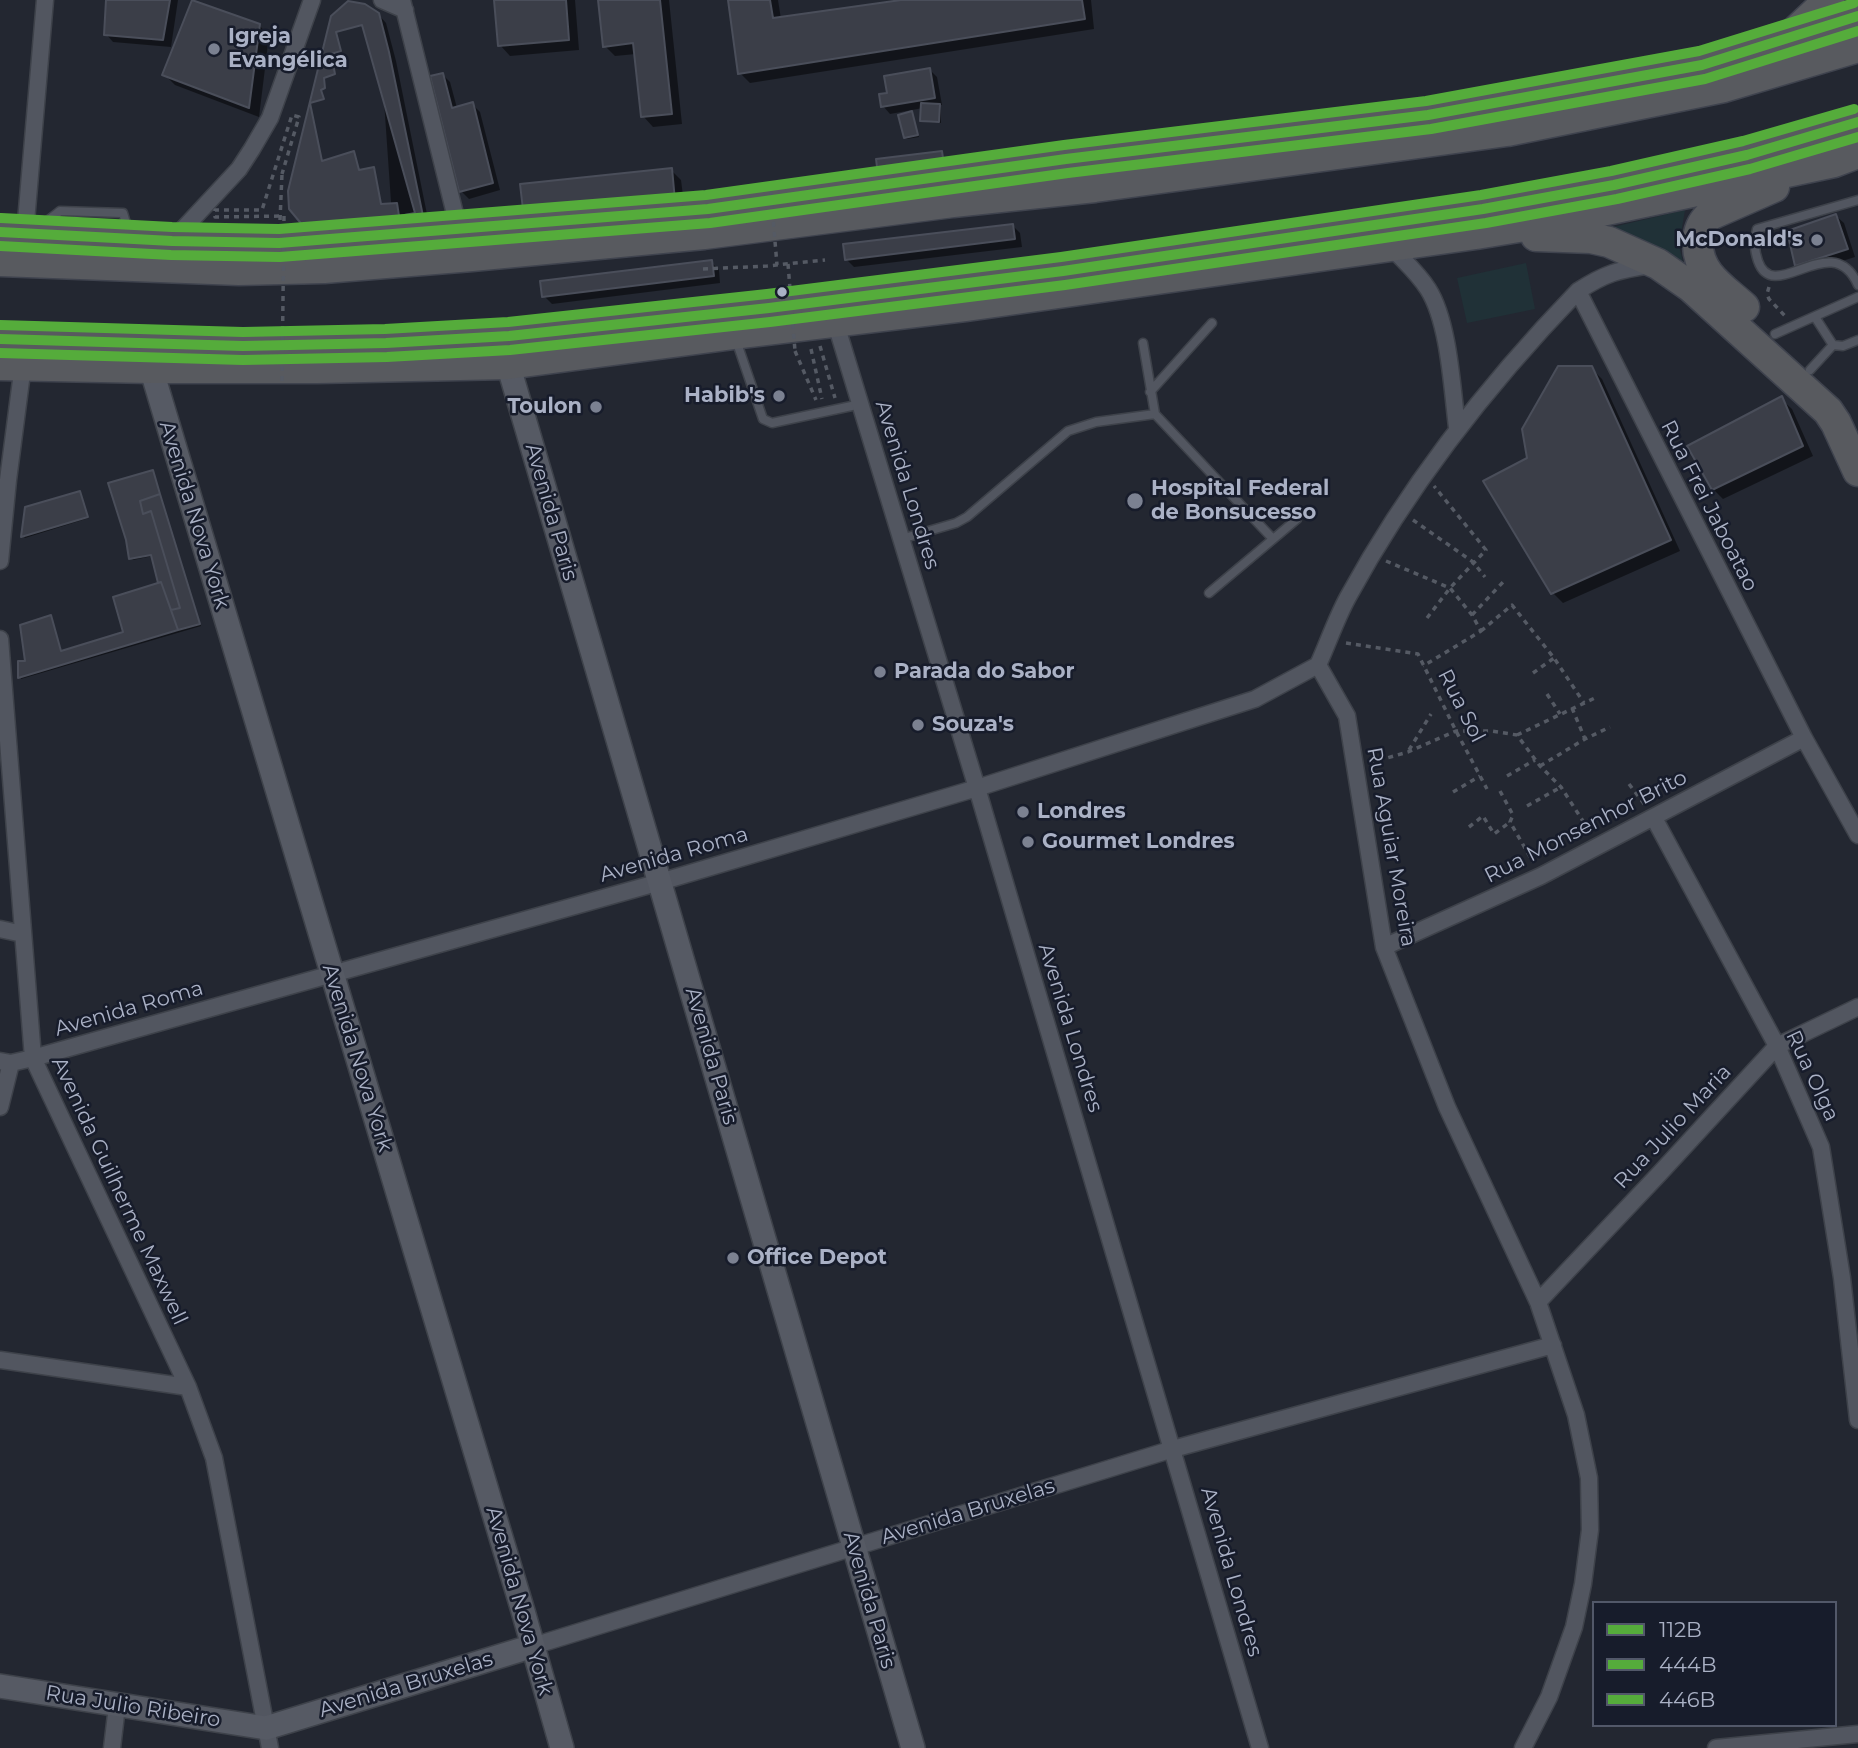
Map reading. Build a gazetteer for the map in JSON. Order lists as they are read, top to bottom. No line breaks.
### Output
{"streets":{"main road":["Avenida Paris","Avenida Nova York","Avenida Bruxelas","Rua Julio Ribeiro"],"street":["Avenida Londres","Rua Frei Jaboatao","Rua Monsenhor Brito","Rua Aguiar Moreira","Avenida Roma","Rua Olga","Rua Julio Maria","Avenida Guilherme Maxwell"],"path":["Rua Sol"]},"crossings":[["Avenida Londres","Avenida Roma"],["Avenida Londres","Avenida Bruxelas"],["Rua Frei Jaboatao","Rua Monsenhor Brito"],["Avenida Paris","Avenida Roma"],["Avenida Paris","Avenida Bruxelas"],["Avenida Nova York","Avenida Roma"],["Avenida Nova York","Avenida Bruxelas"],["Rua Monsenhor Brito","Rua Aguiar Moreira"],["Rua Monsenhor Brito","Rua Olga"],["Rua Aguiar Moreira","Avenida Roma"],["Rua Aguiar Moreira","Rua Julio Maria"],["Rua Aguiar Moreira","Avenida Bruxelas"],["Avenida Roma","Avenida Guilherme Maxwell"],["Rua Olga","Rua Julio Maria"],["Avenida Guilherme Maxwell","Avenida Bruxelas"],["Avenida Guilherme Maxwell","Rua Julio Ribeiro"],["Avenida Bruxelas","Rua Julio Ribeiro"]],"places":["Igreja Evangélica","McDonald's","Habib's","Toulon","Hospital Federal de Bonsucesso","Parada do Sabor","Souza's","Londres","Gourmet Londres","Office Depot"],"lines":["transit line 446B","transit line 112B","transit line 444B"],"legend":["112B","444B","446B"]}
